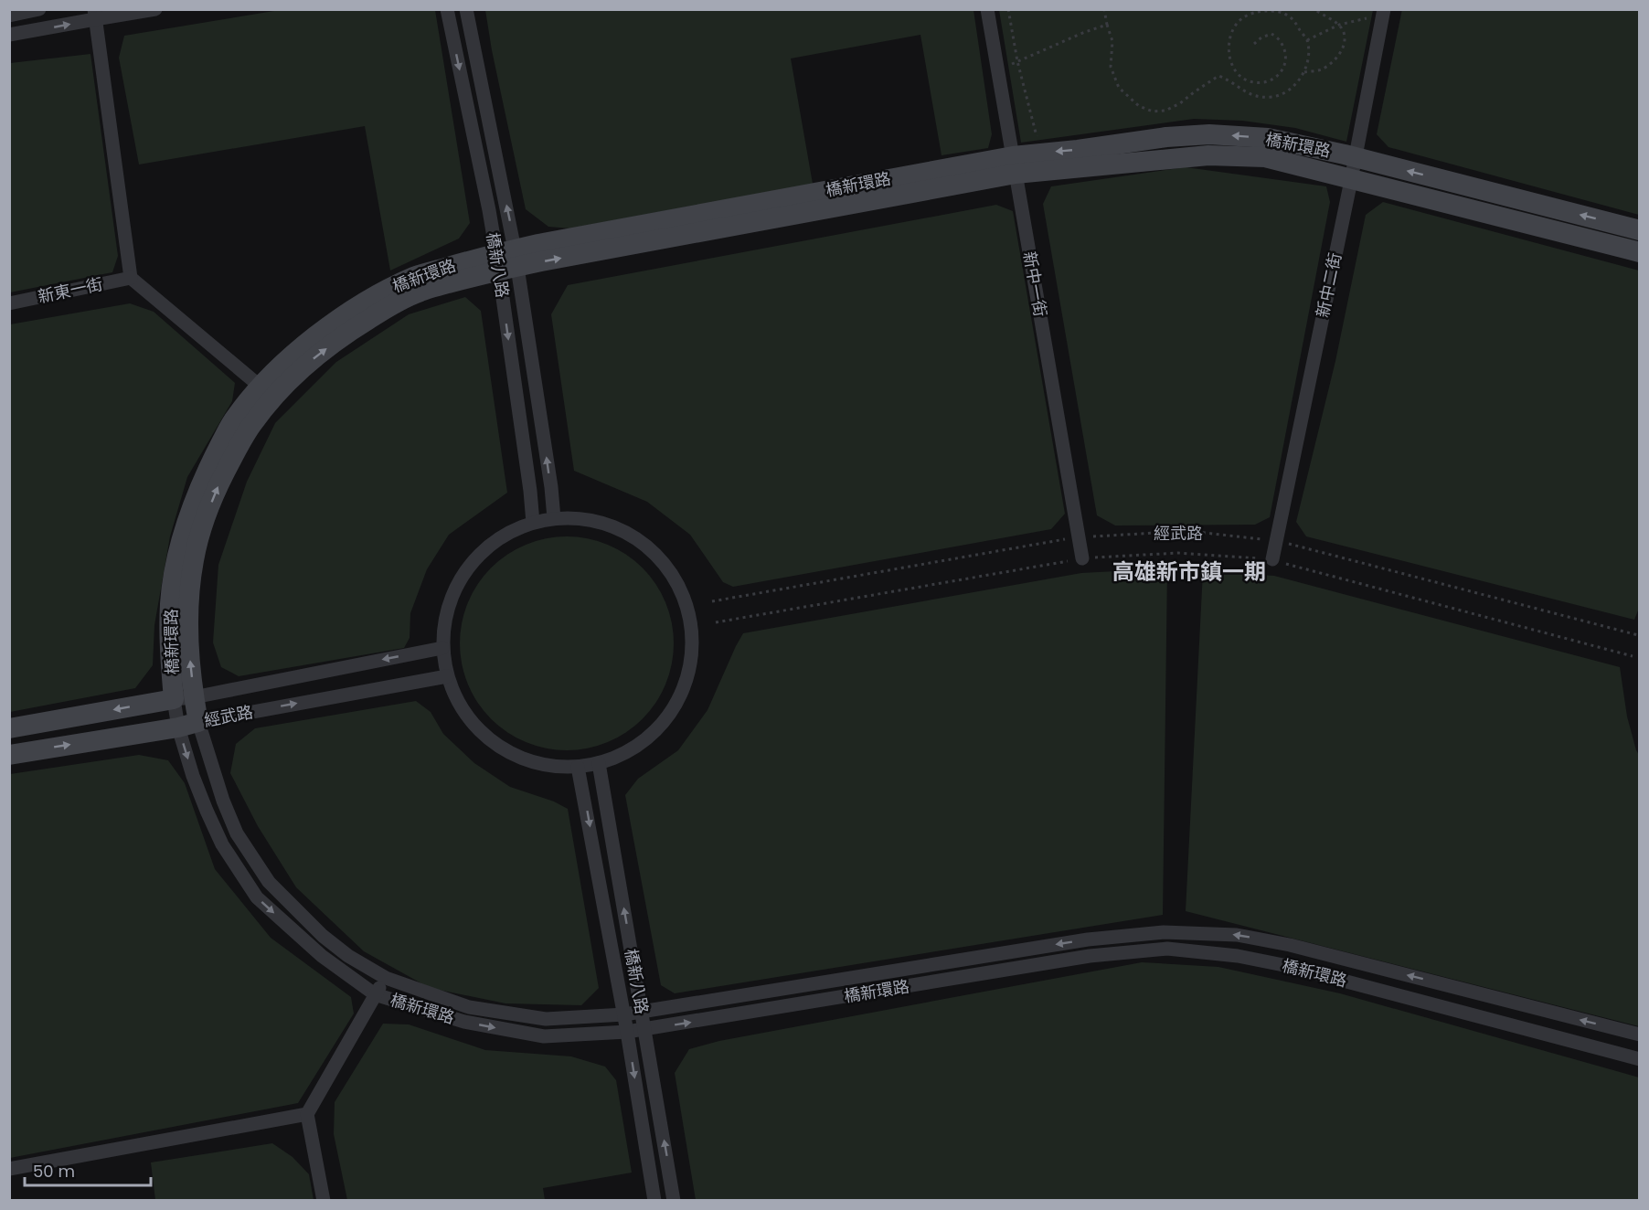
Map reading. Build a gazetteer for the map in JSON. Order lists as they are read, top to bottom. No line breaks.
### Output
{"streets":{"street":["橋新環路","橋新八路","新中一街","新中二街","新東一街","經武路"]},"crossings":[["橋新環路","橋新八路"],["橋新環路","新中一街"],["橋新環路","新中二街"],["橋新環路","經武路"],["新中一街","經武路"],["新中二街","經武路"]],"districts":["高雄新市鎮一期"],"scale_bar":"50 m"}
